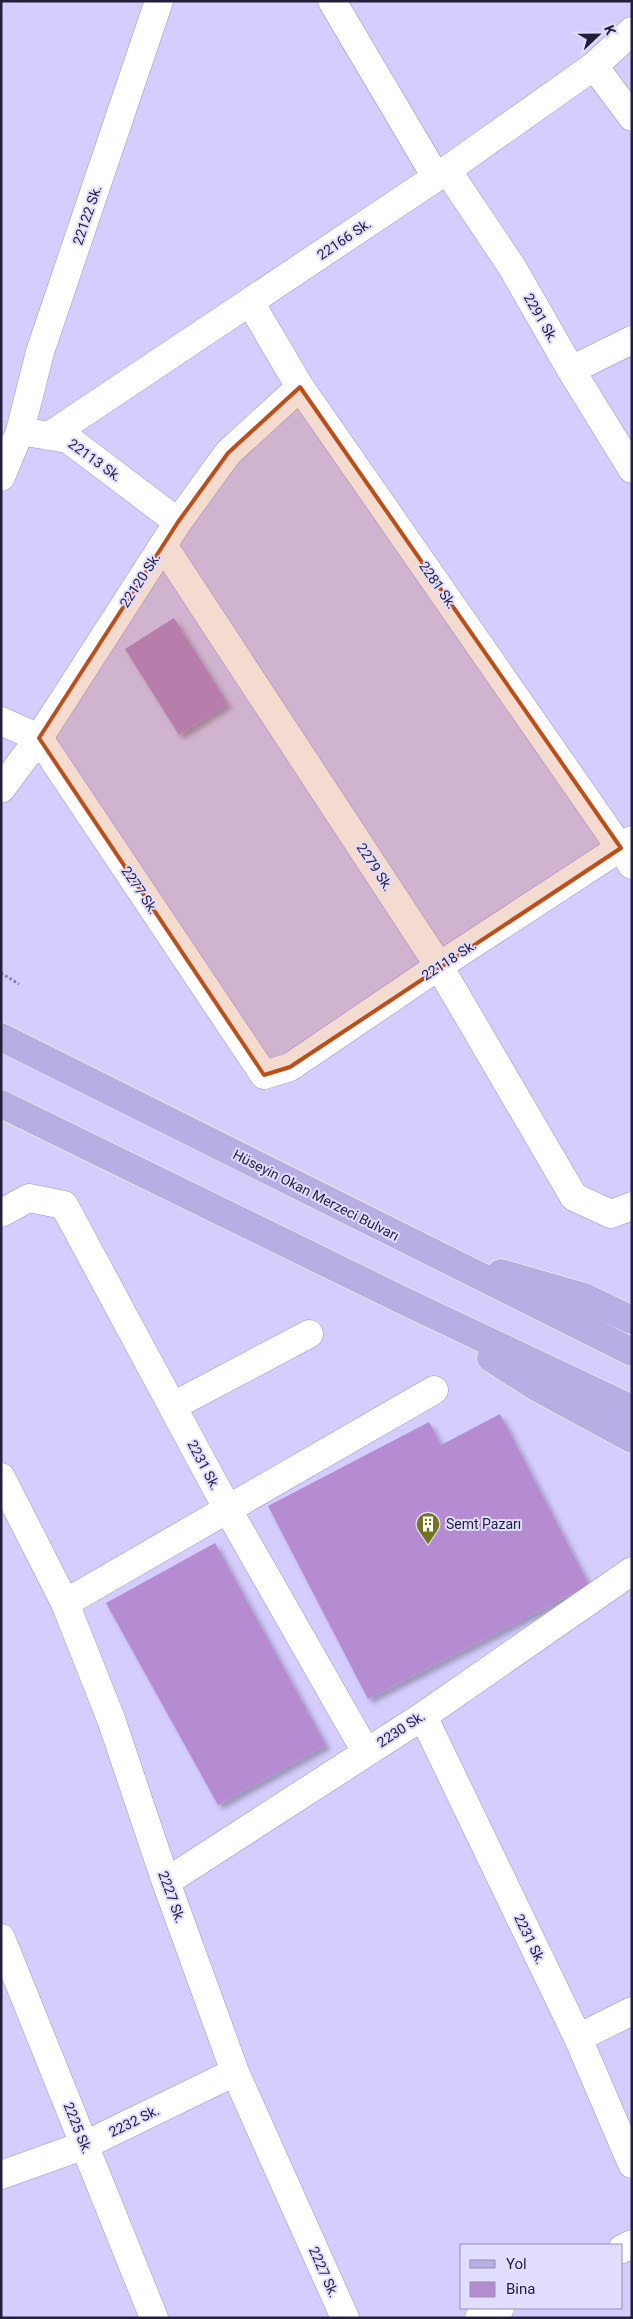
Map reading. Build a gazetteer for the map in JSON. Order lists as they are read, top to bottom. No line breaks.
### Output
{"streets":{"main road":["Hüseyin Okan Merzeci Bulvarı"],"street":["22122 Sk.","22166 Sk.","2291 Sk.","22113 Sk.","22120 Sk.","2281 Sk.","2279 Sk.","2277 Sk.","22118 Sk.","2231 Sk.","2230 Sk.","2227 Sk.","2232 Sk.","2225 Sk."]},"crossings":[["22122 Sk.","22113 Sk."],["22166 Sk.","2291 Sk."],["22166 Sk.","22113 Sk."],["22166 Sk.","2281 Sk."],["22113 Sk.","22120 Sk."],["22120 Sk.","2281 Sk."],["22120 Sk.","2279 Sk."],["22120 Sk.","2277 Sk."],["2281 Sk.","22118 Sk."],["2279 Sk.","22118 Sk."],["2277 Sk.","22118 Sk."],["2231 Sk.","2230 Sk."],["2230 Sk.","2227 Sk."],["2227 Sk.","2232 Sk."],["2232 Sk.","2225 Sk."]],"places":{"building":["Semt Pazarı"]},"legend":["Yol","Bina"],"north":"right"}
